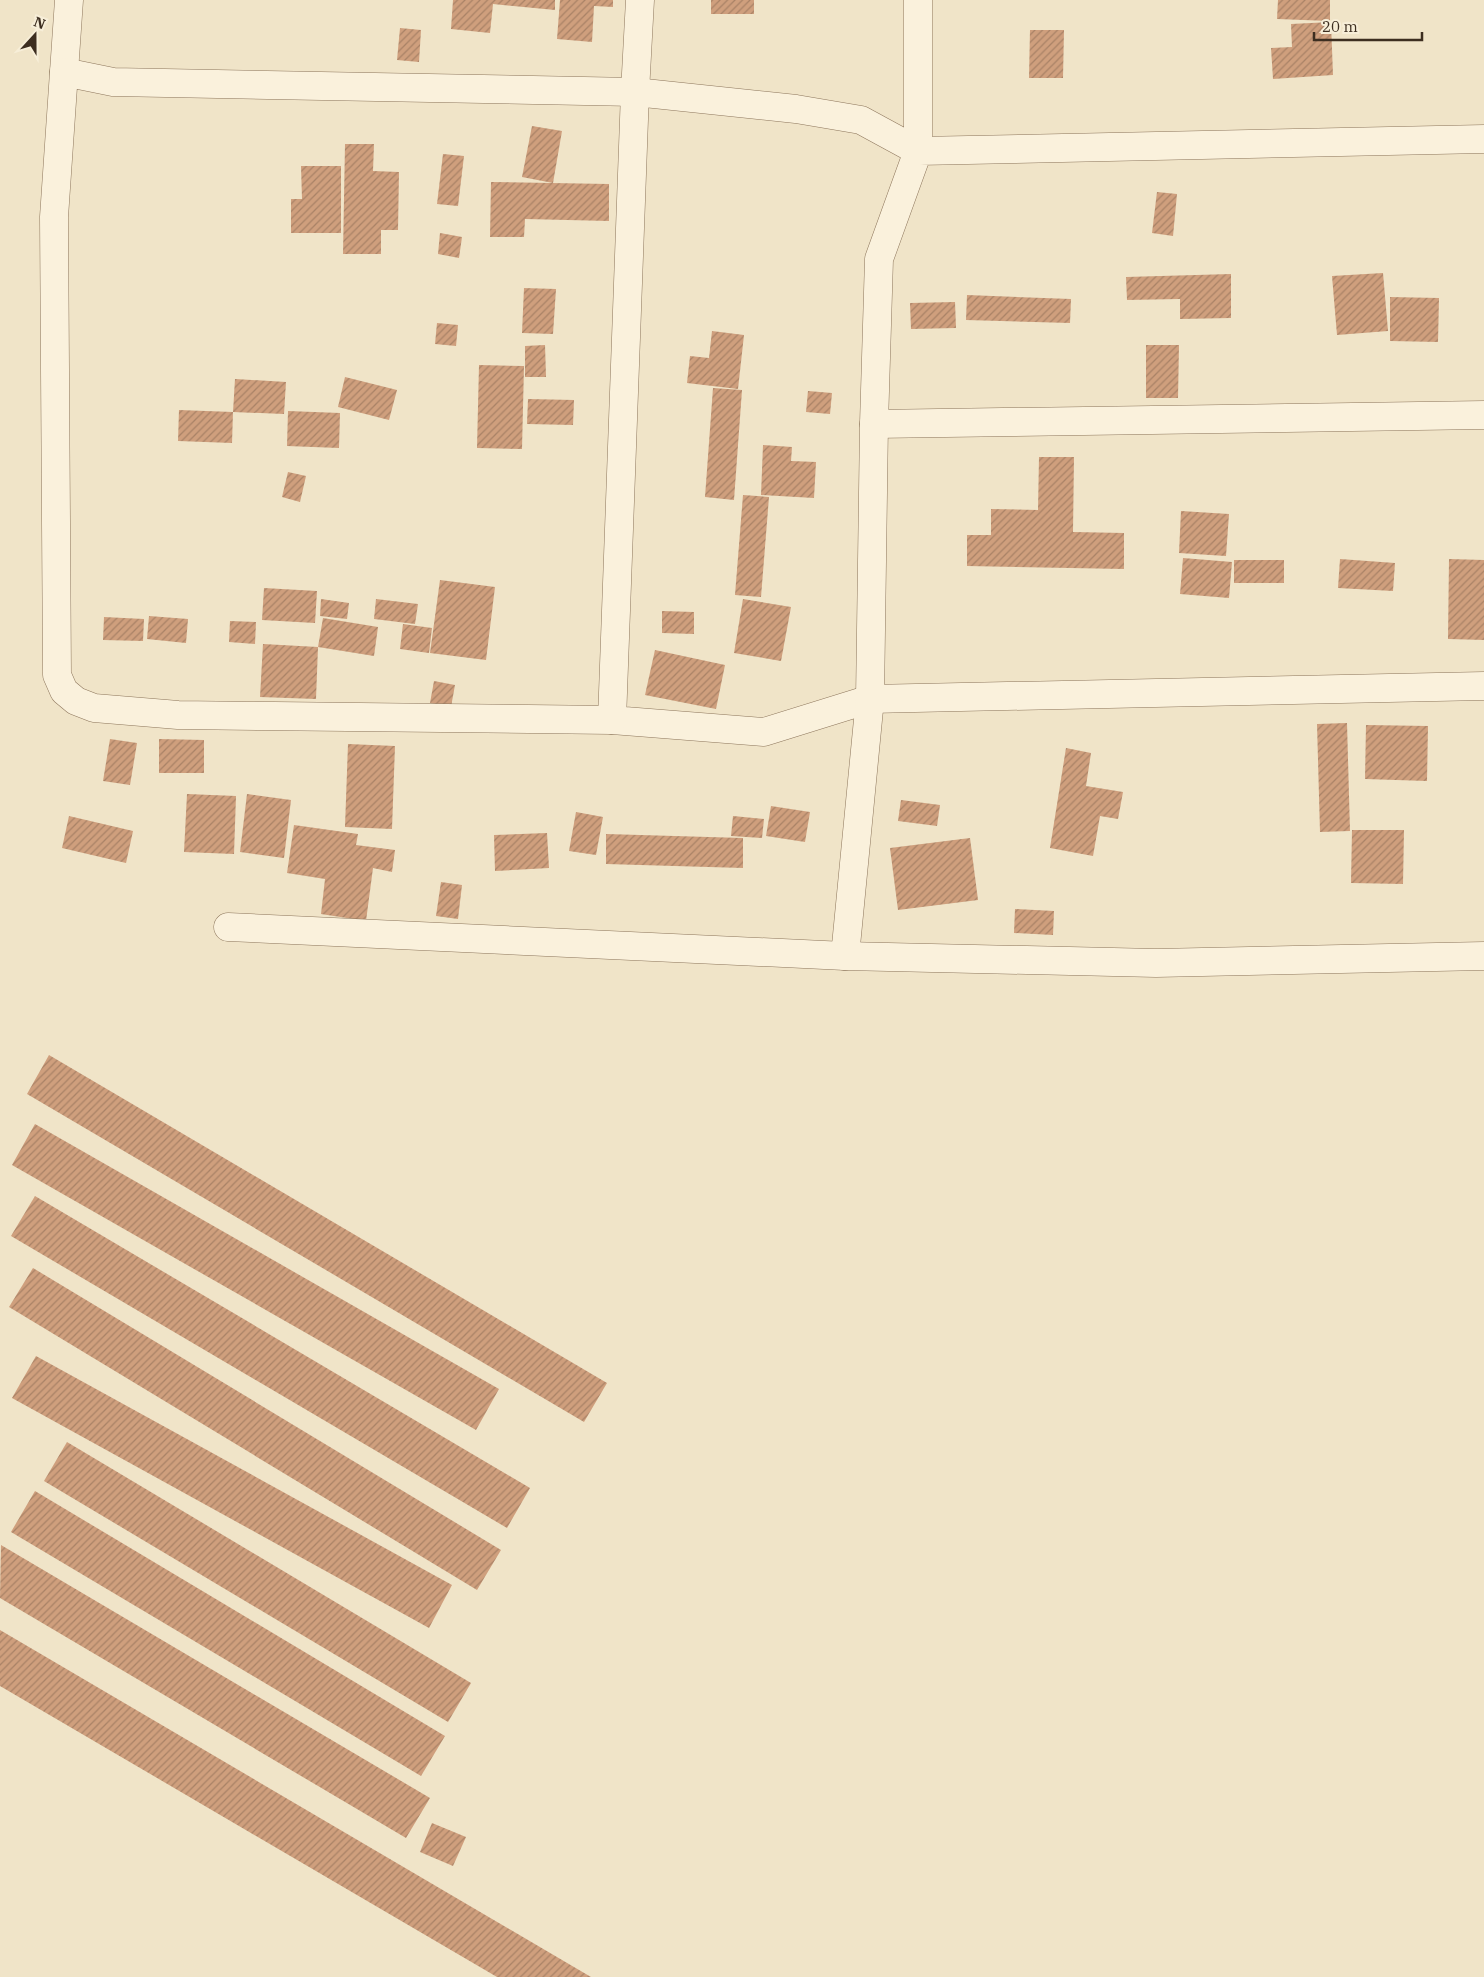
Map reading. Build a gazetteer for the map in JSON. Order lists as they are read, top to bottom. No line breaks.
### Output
{"scale_bar":"20 m","north":"top"}
